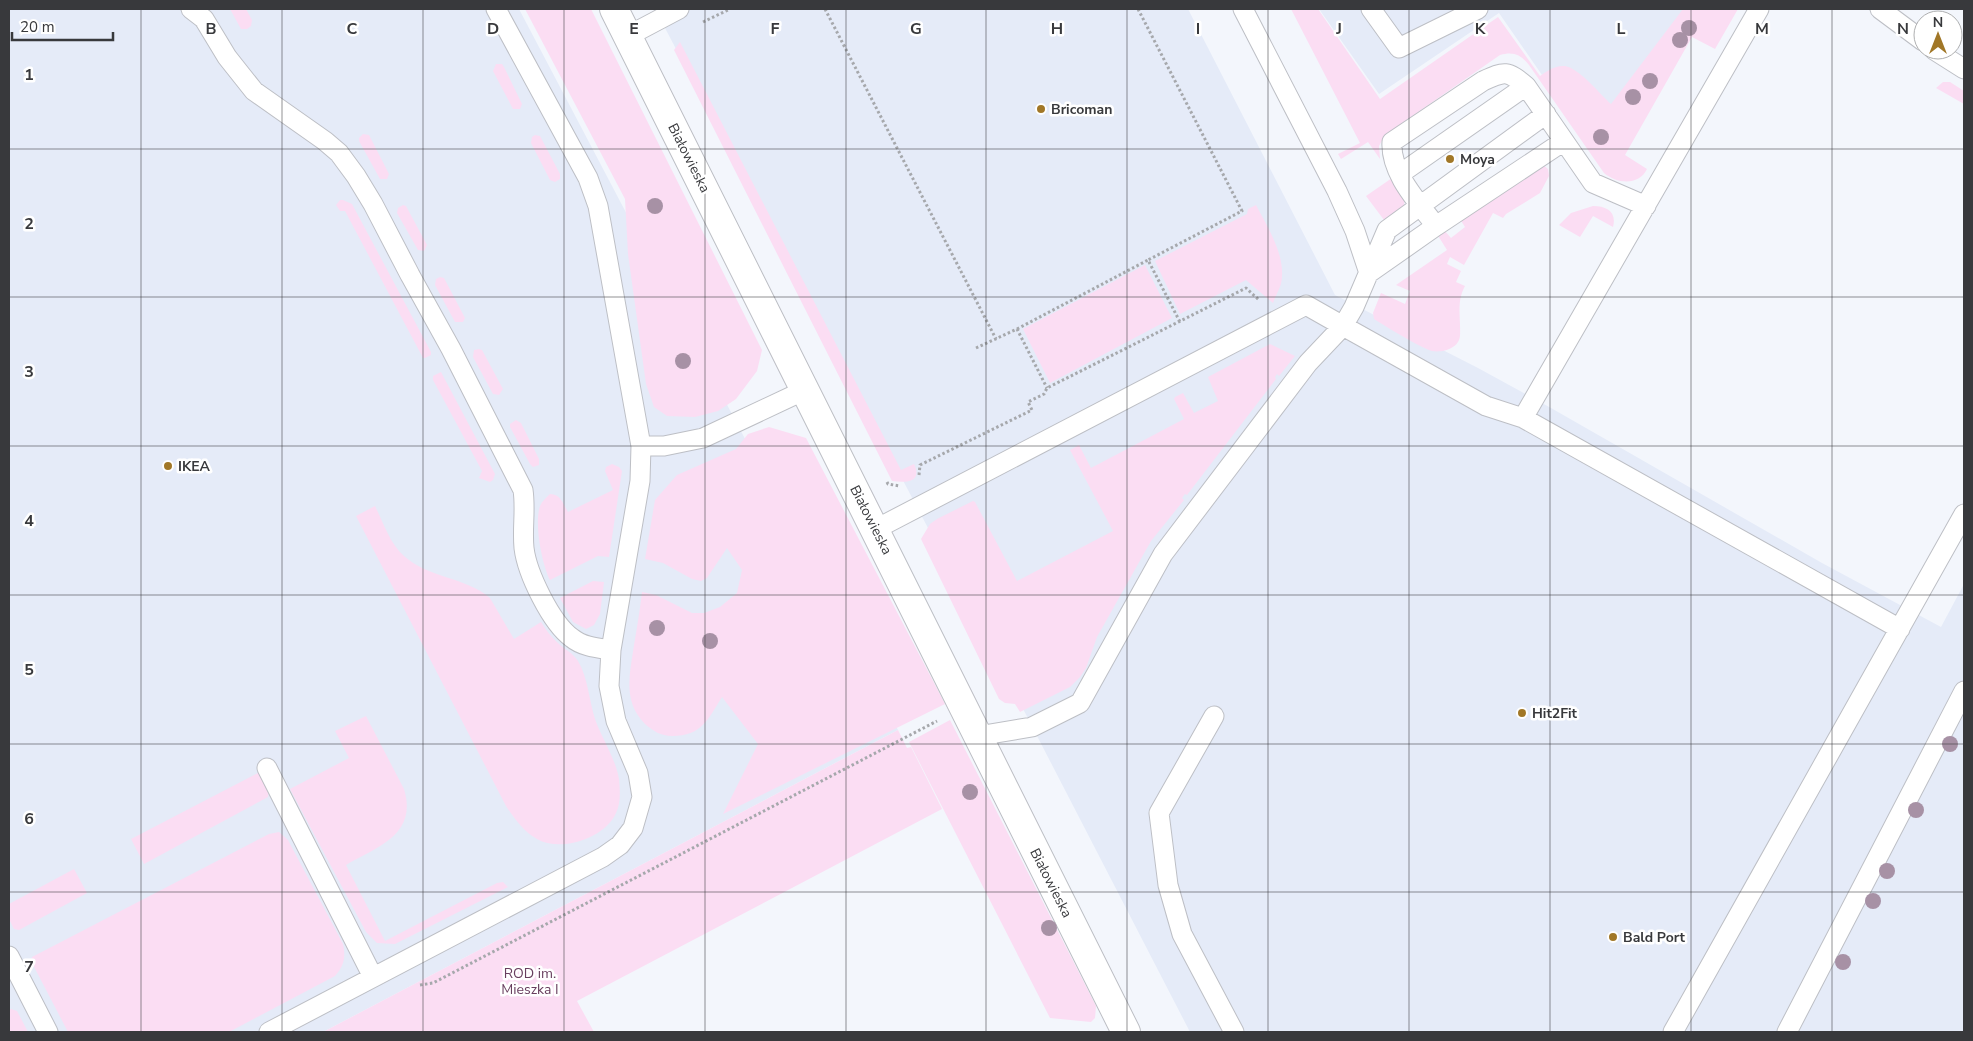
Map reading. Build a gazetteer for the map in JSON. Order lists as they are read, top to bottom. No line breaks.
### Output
{"streets":{"street":["Białowieska"]},"parks":["ROD im. Mieszka I"],"places":["Bricoman","Moya","IKEA","Hit2Fit","Bald Port"],"scale_bar":"20 m","north":"top","grid":{"columns":["B","C","D","E","F","G","H","I","J","K","L","M","N"],"rows":["1","2","3","4","5","6","7"]}}
